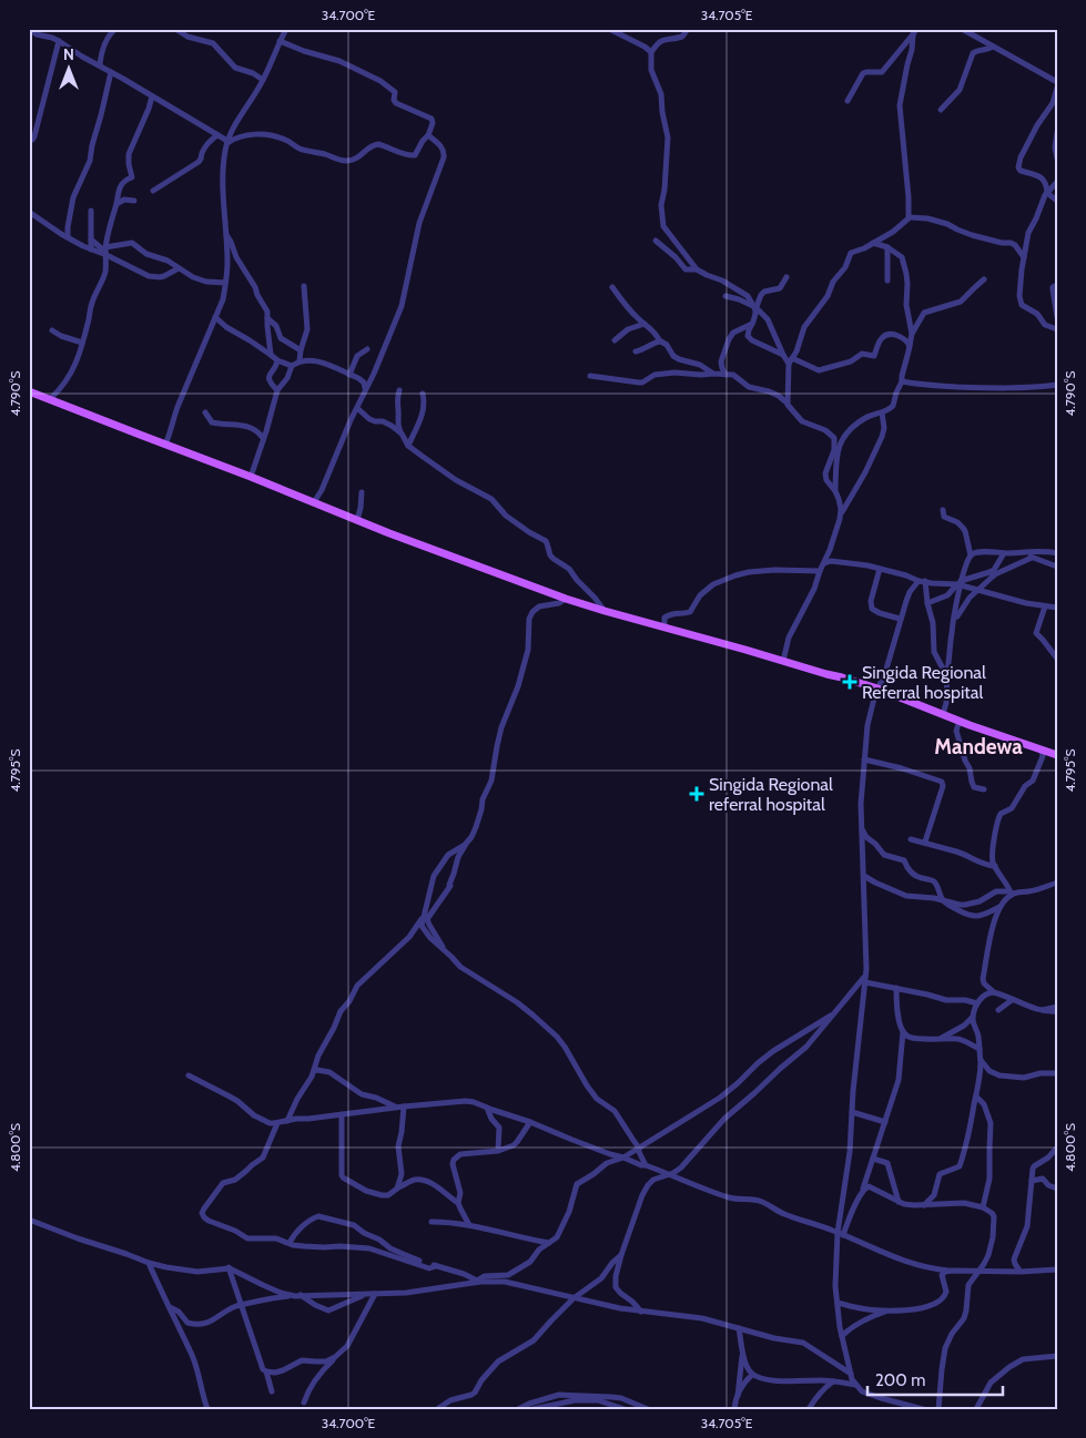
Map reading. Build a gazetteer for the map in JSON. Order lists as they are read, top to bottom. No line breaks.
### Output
{"districts":["Mandewa"],"places":{"health":["Singida Regional Referral hospital","Singida Regional referral hospital"]},"scale_bar":"200 m","north":"top","coordinates":["34.700°E","34.705°E","4.790°S","4.795°S","4.800°S"]}
